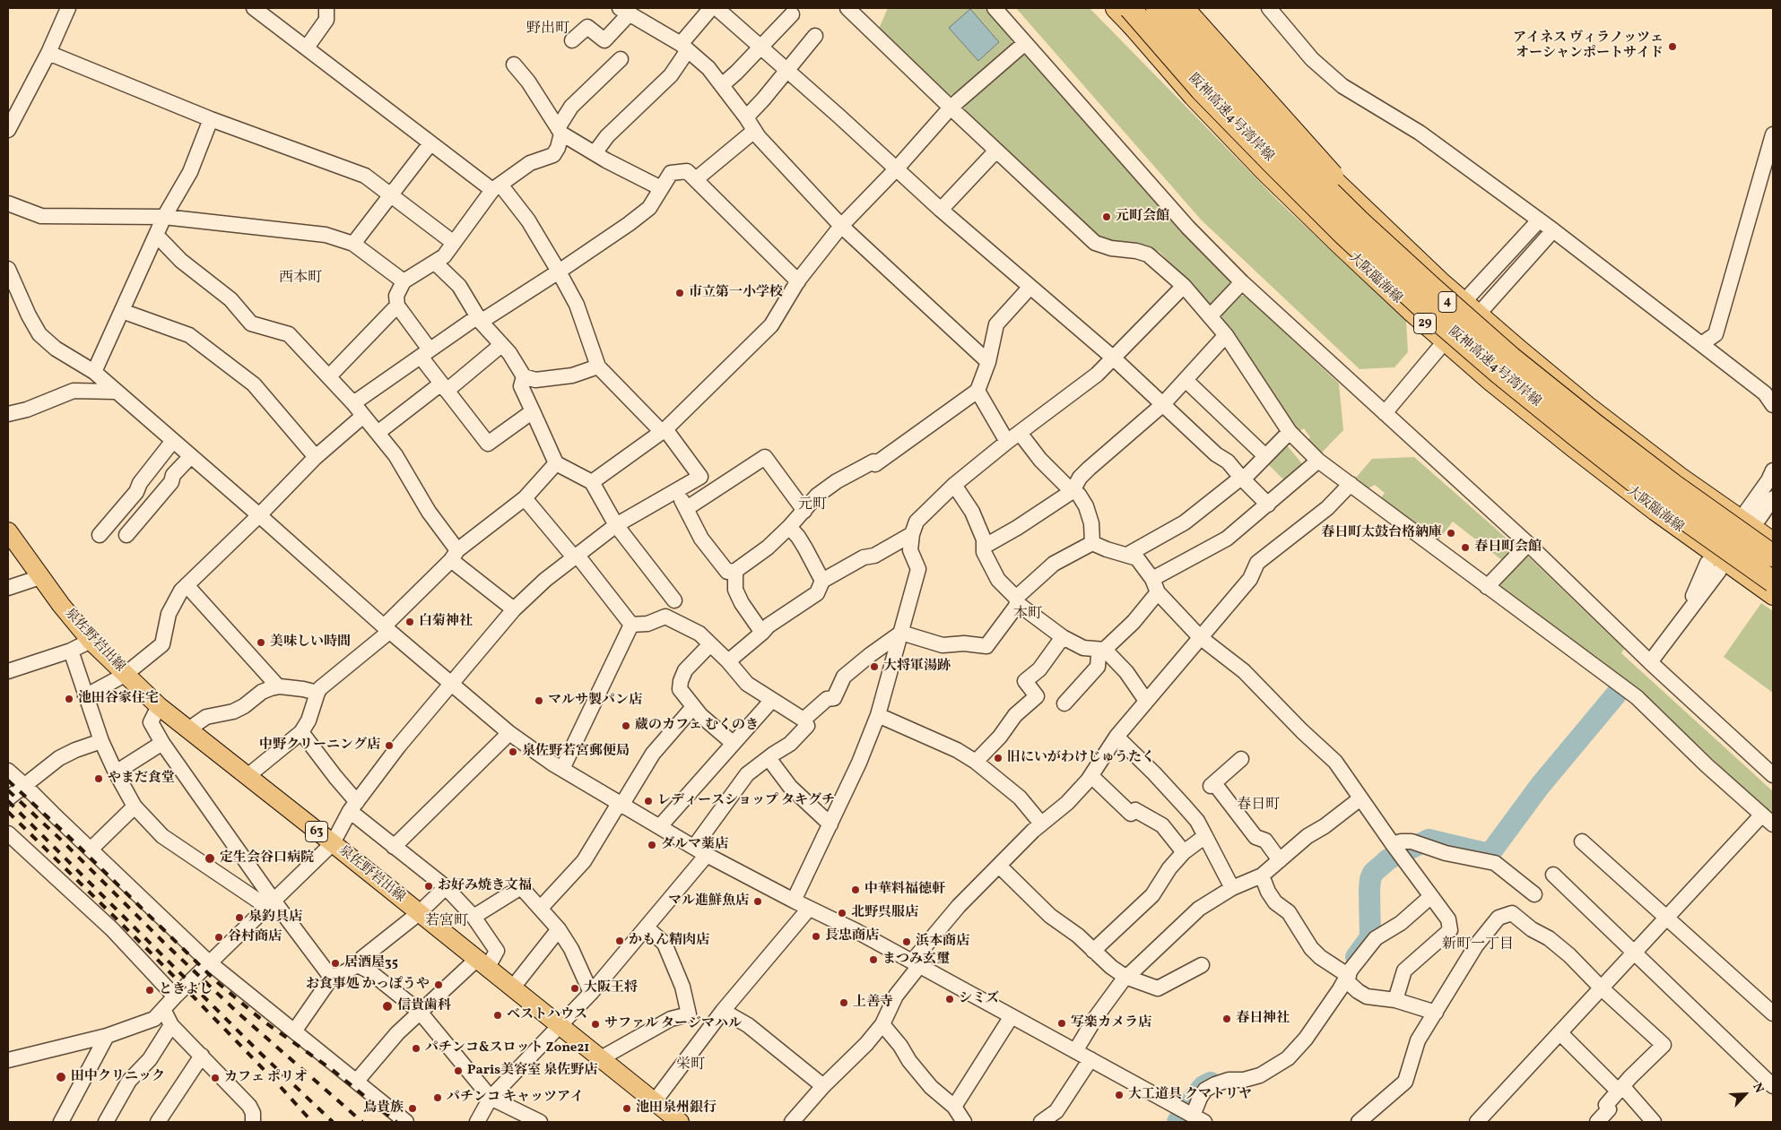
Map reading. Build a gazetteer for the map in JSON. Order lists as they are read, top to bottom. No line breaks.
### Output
{"streets":{"highway":["阪神高速4号湾岸線","4"],"main road":["大阪臨海線","29","泉佐野岩出線","63"]},"districts":["野出町","西本町","元町","本町","春日町","若宮町","新町一丁目","栄町"],"places":["アイネス ヴィラノッツェ オーシャンポートサイド","元町会館","市立第一小学校","春日町太鼓台格納庫","春日町会館","白菊神社","美味しい時間","大将軍湯跡","池田谷家住宅","マルサ製パン店","蔵のカフェ むくのき","中野クリーニング店","泉佐野若宮郵便局","旧にいがわけじゅうたく","やまだ食堂","レディースショップ タキグチ","ダルマ薬店","定生会谷口病院","お好み焼き文福","中華料福徳軒","マル進鮮魚店","北野呉服店","泉釣具店","長忠商店","谷村商店","かもん精肉店","浜本商店","まつみ玄璽","居酒屋35","お食事処 かっぽうや","大阪王将","ときよし","シミズ","上善寺","信貴歯科","ベストハウス","春日神社","写楽カメラ店","サファル タージマハル","パチンコ&スロット Zone21","Paris美容室 泉佐野店","田中クリニック","カフェ ポリオ","大工道具 クマトリヤ","パチンコ キャッツアイ","鳥貴族","池田泉州銀行"],"north":"top right"}
